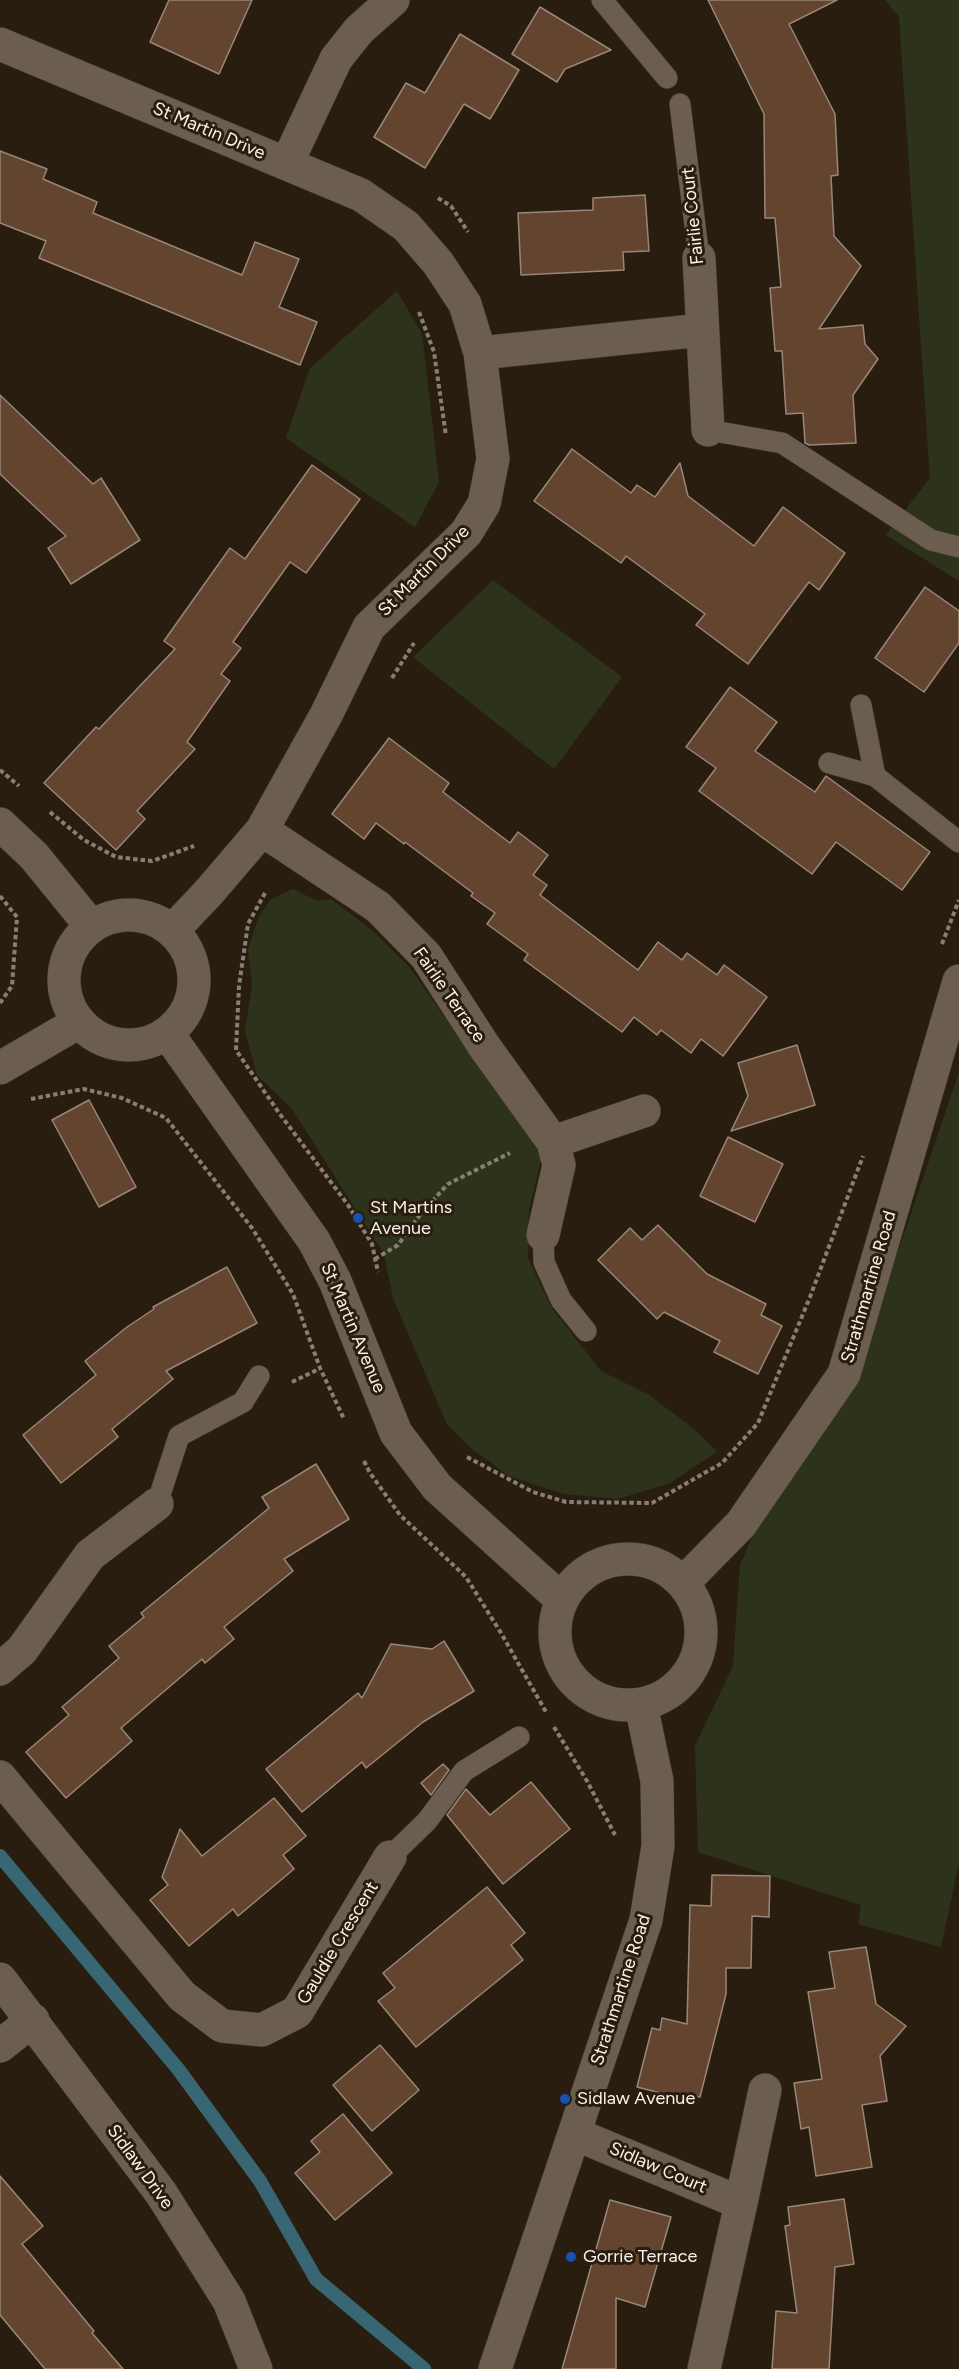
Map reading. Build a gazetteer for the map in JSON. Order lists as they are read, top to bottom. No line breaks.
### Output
{"streets":{"street":["St Martin Drive","Fairlie Court","Fairlie Terrace","Strathmartine Road","St Martin Avenue","Gauldie Crescent","Sidlaw Drive","Sidlaw Court"]},"crossings":[["St Martin Drive","Fairlie Terrace"],["St Martin Drive","St Martin Avenue"],["Strathmartine Road","St Martin Avenue"],["Strathmartine Road","Sidlaw Court"]],"places":["St Martins Avenue","Sidlaw Avenue","Gorrie Terrace"]}
